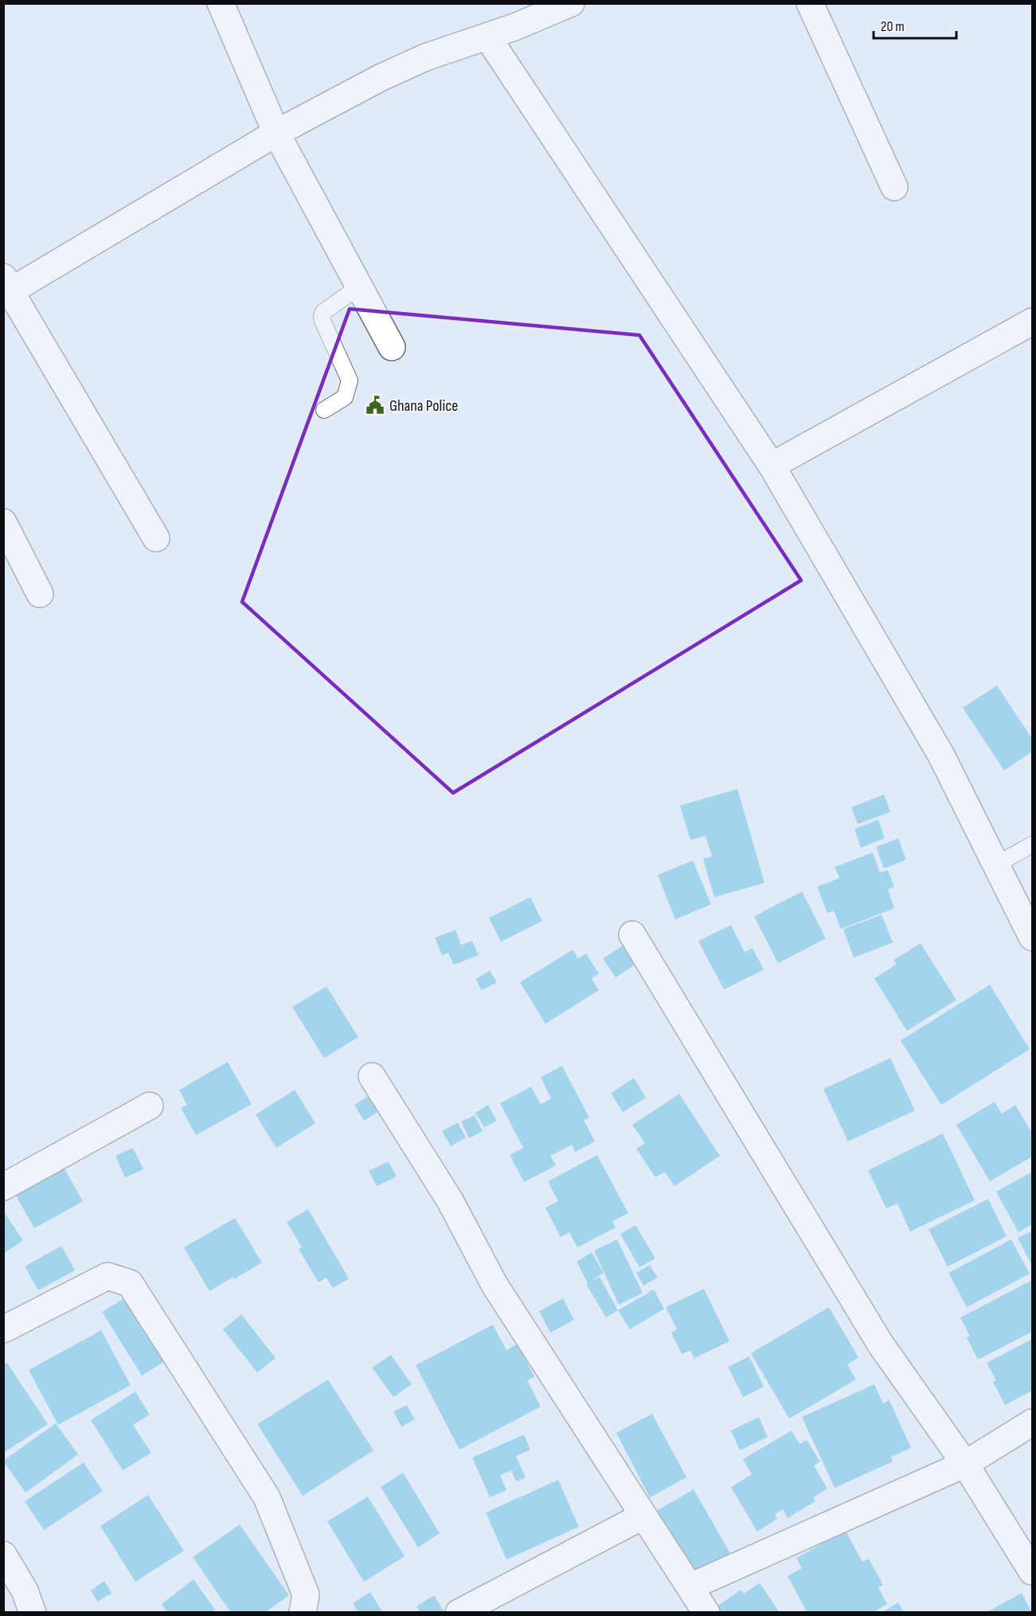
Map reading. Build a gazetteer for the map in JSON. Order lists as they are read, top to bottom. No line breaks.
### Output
{"places":{"public building":["Ghana Police"]},"scale_bar":"20 m"}
